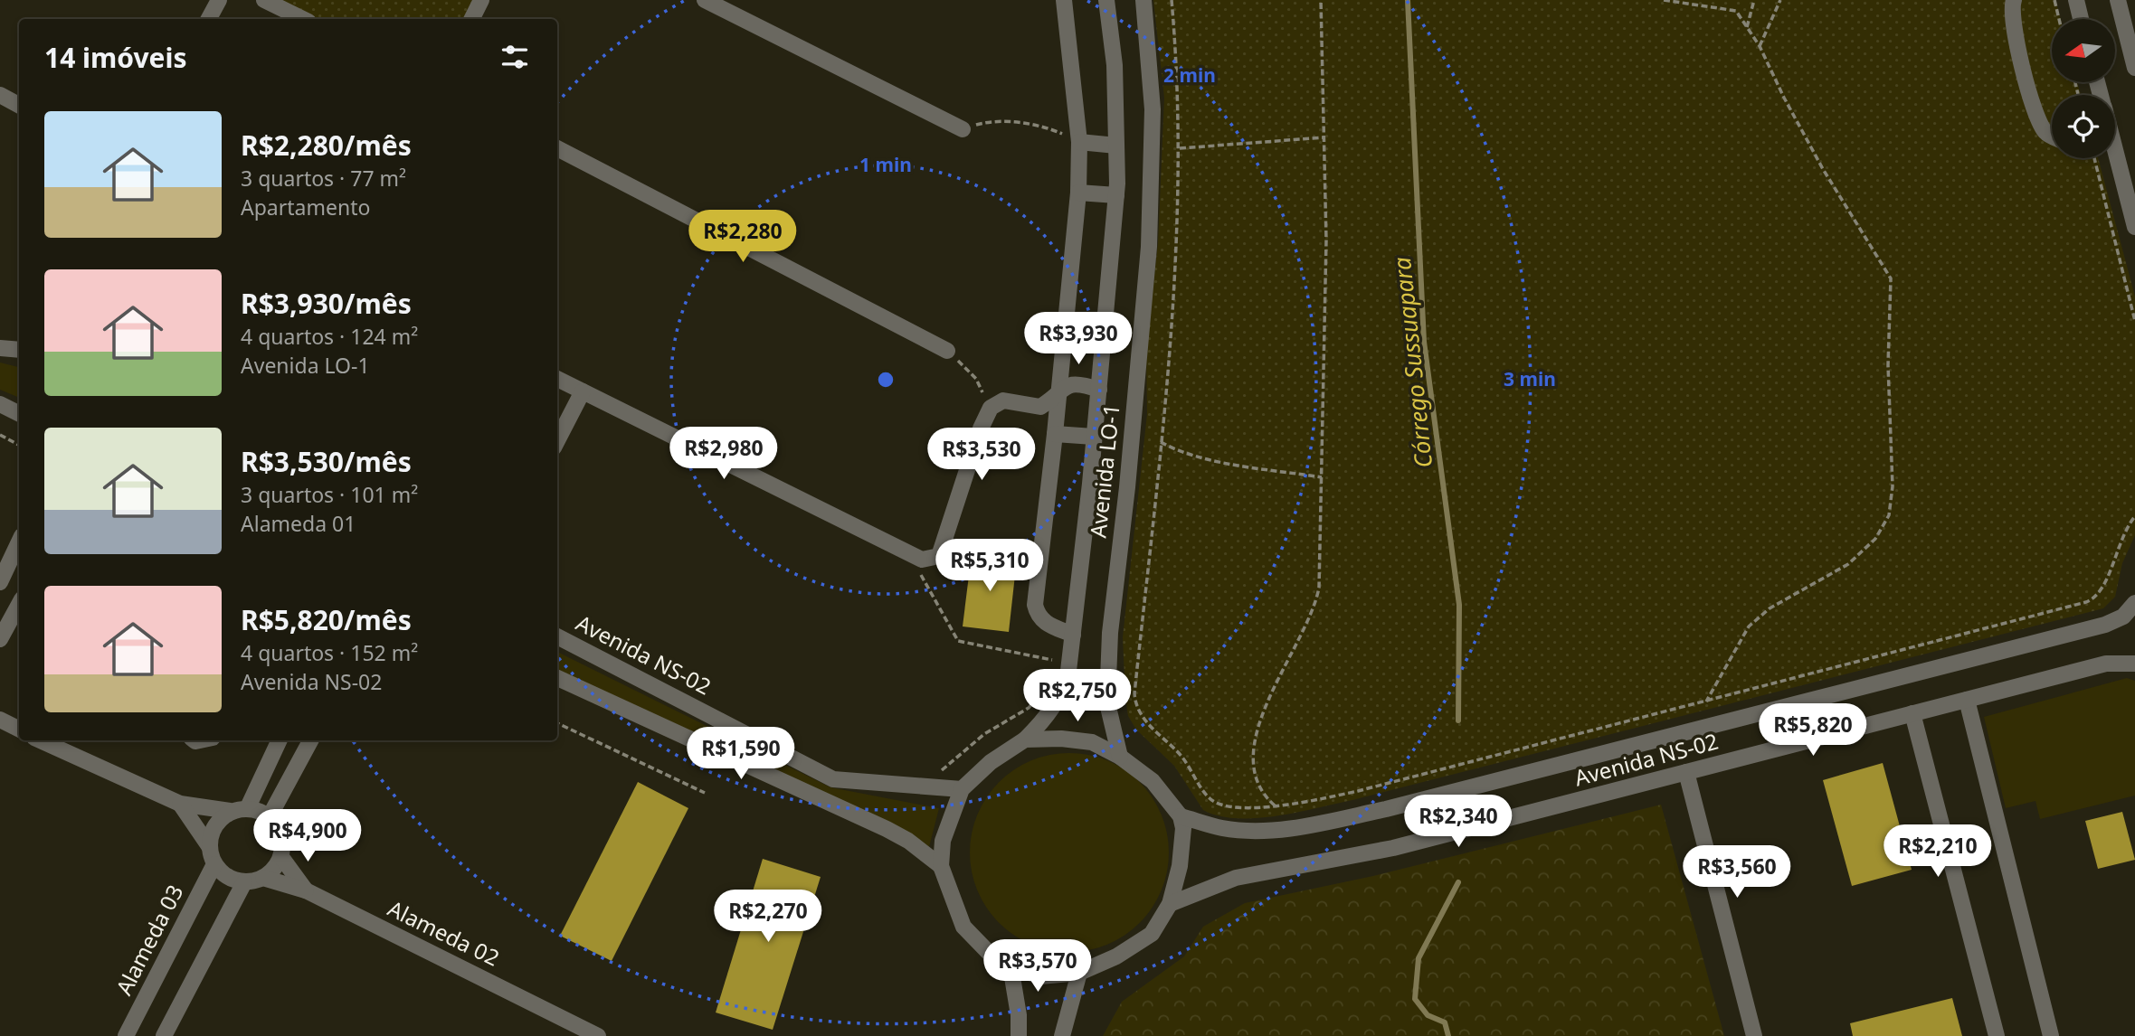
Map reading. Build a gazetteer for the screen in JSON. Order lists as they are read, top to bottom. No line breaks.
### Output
{"streets":{"street":["Avenida LO-1","Avenida NS-02","Alameda 02","Alameda 03"]},"crossings":[["Avenida LO-1","Avenida NS-02"],["Alameda 02","Alameda 03"]],"water":["Córrego Sussuapara"],"north":"left","page":{"heading":"14 imóveis","list":[{"name":"R$2,280/mês","note":"3 quartos · 77 m² · Apartamento"},{"name":"R$3,930/mês","note":"4 quartos · 124 m² · Avenida LO-1"},{"name":"R$3,530/mês","note":"3 quartos · 101 m² · Alameda 01"},{"name":"R$5,820/mês","note":"4 quartos · 152 m² · Avenida NS-02"}],"price":["R$2,280","R$3,930","R$2,980","R$3,530","R$5,310","R$2,750","R$5,820","R$1,590","R$2,340","R$4,900","R$2,210","R$3,560","R$2,270","R$3,570"]},"rings":["2 min","1 min","3 min"]}
